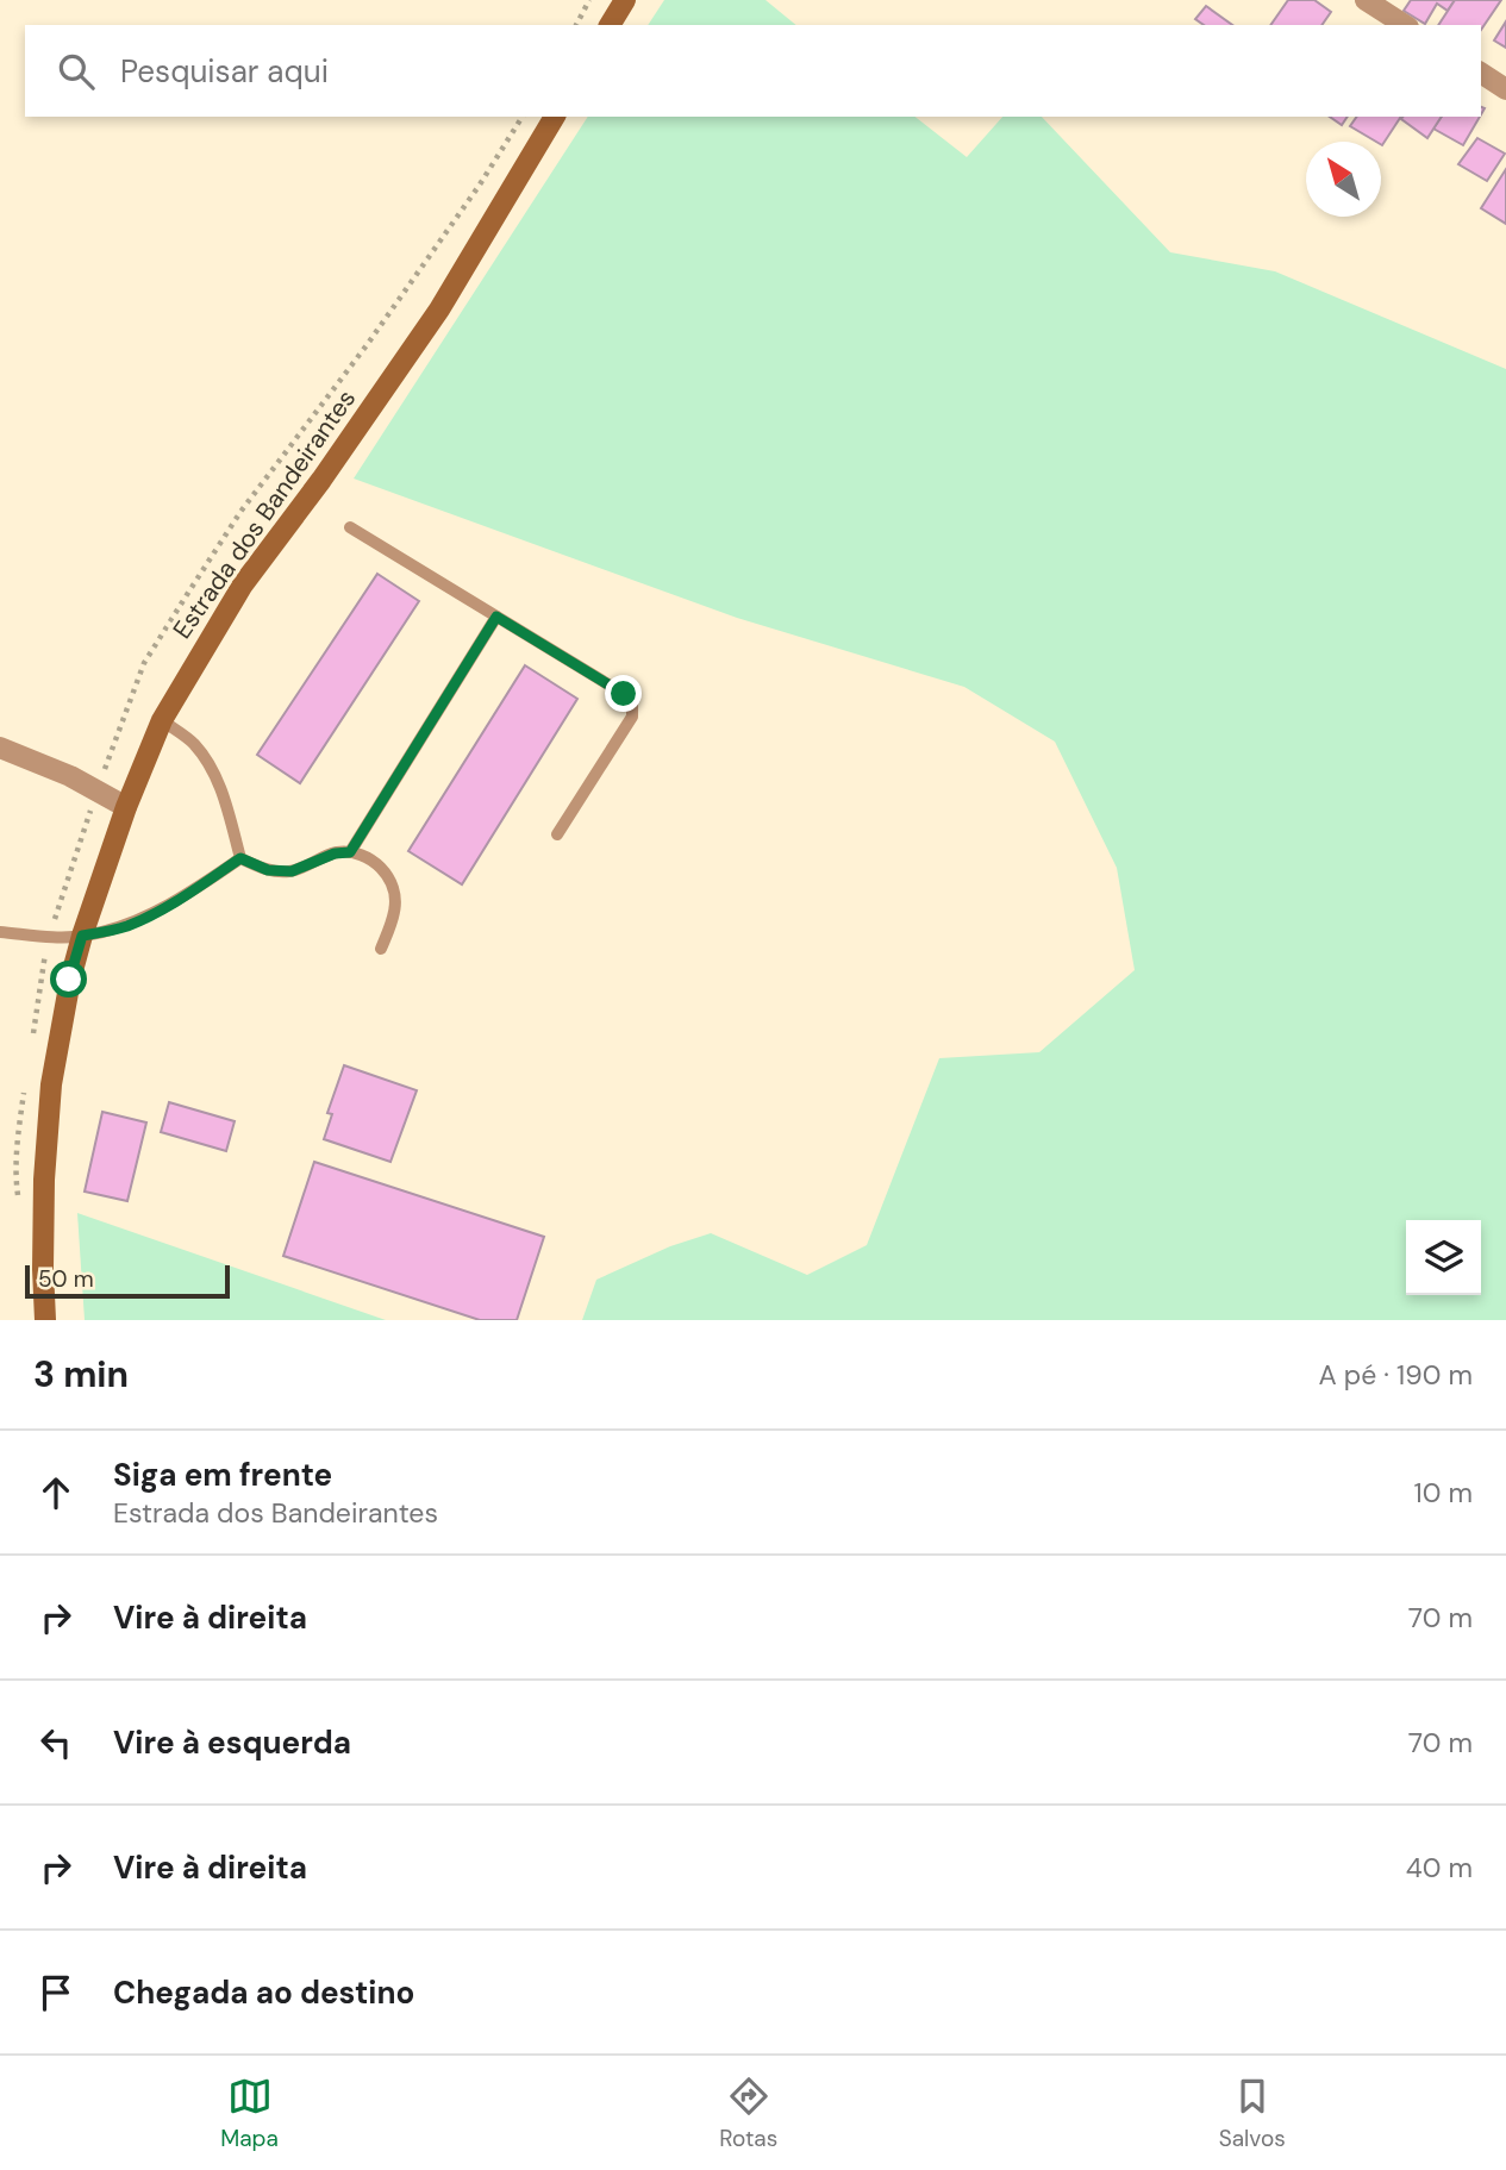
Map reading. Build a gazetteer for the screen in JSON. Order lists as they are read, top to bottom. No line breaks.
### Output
{"streets":{"main road":["Estrada dos Bandeirantes"]},"scale_bar":"50 m","north":"top left","page":{"search":"Pesquisar aqui","scale":"50 m","heading":["3 min","A pé · 190 m"],"list":[["Siga em frente","Estrada dos Bandeirantes","10 m"],["Vire à direita","70 m"],["Vire à esquerda","70 m"],["Vire à direita","40 m"],"Chegada ao destino"],"nav":["Mapa","Rotas","Salvos"]}}
